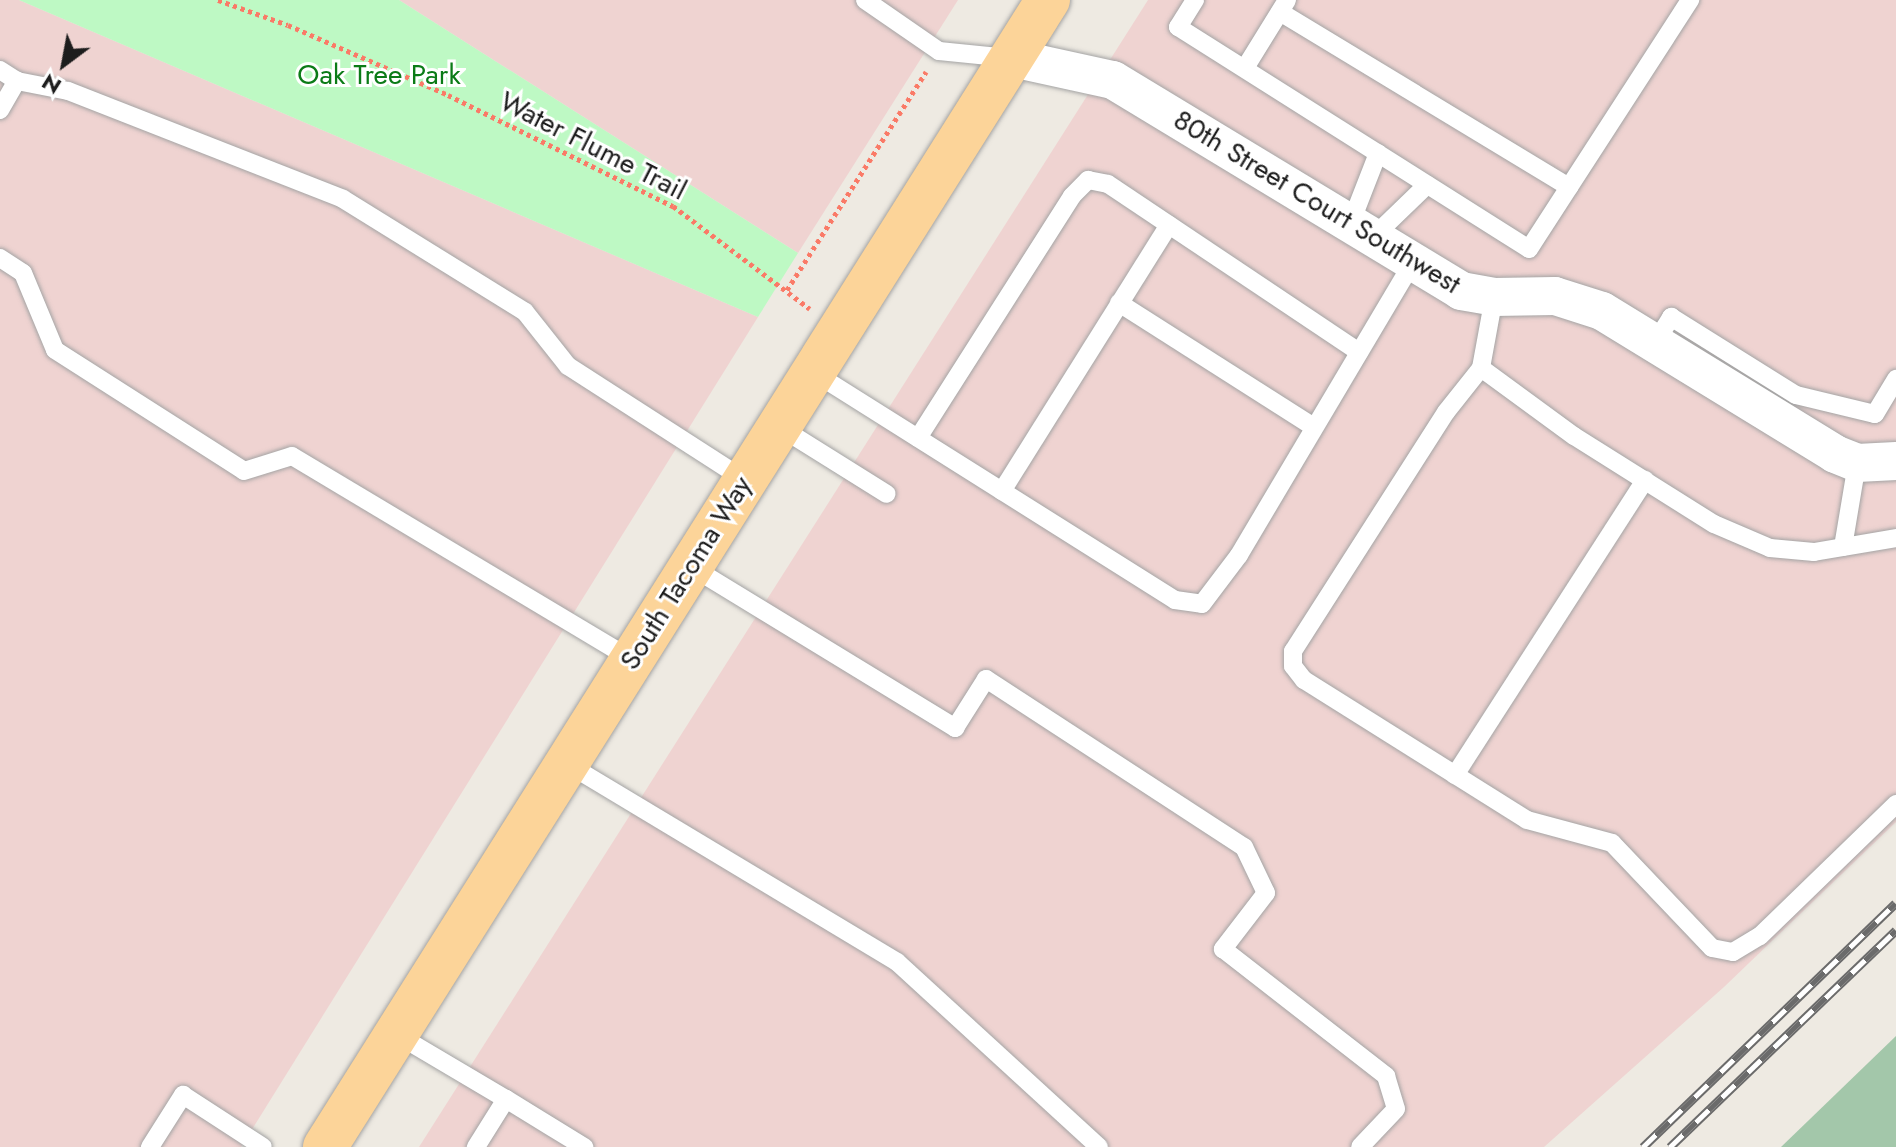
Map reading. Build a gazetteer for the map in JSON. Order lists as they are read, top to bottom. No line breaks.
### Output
{"streets":{"main road":["South Tacoma Way"],"street":["80th Street Court Southwest"],"path":["Water Flume Trail"]},"crossings":[["Water Flume Trail","South Tacoma Way"],["80th Street Court Southwest","South Tacoma Way"]],"parks":["Oak Tree Park"],"north":"bottom left"}
